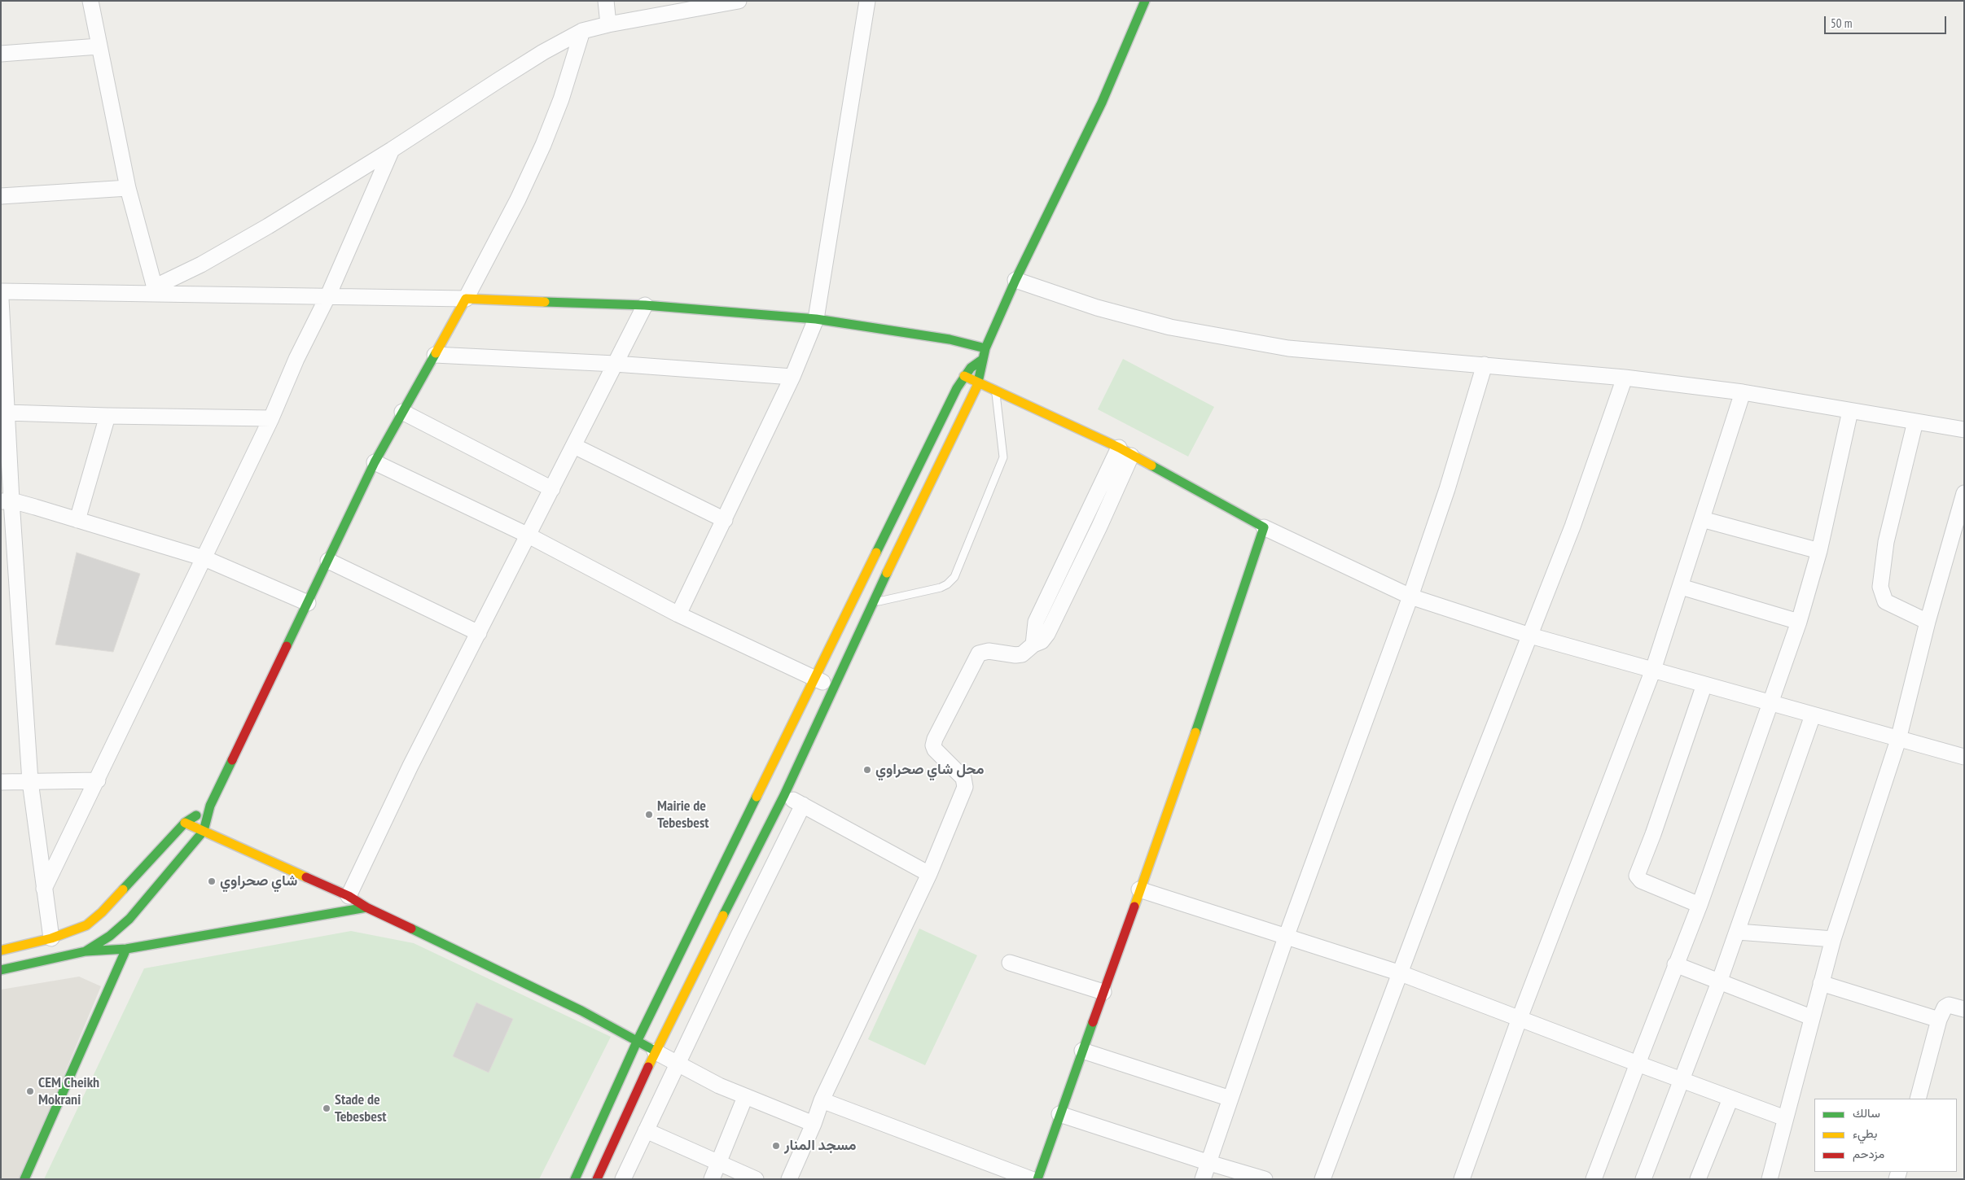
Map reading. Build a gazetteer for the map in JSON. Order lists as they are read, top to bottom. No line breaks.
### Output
{"places":["محل شاي صحراوي","Mairie de Tebesbest","شاي صحراوي","CEM Cheikh Mokrani","Stade de Tebesbest","مسجد المنار"],"legend":["سالك","بطيء","مزدحم"],"scale_bar":"50 m"}
